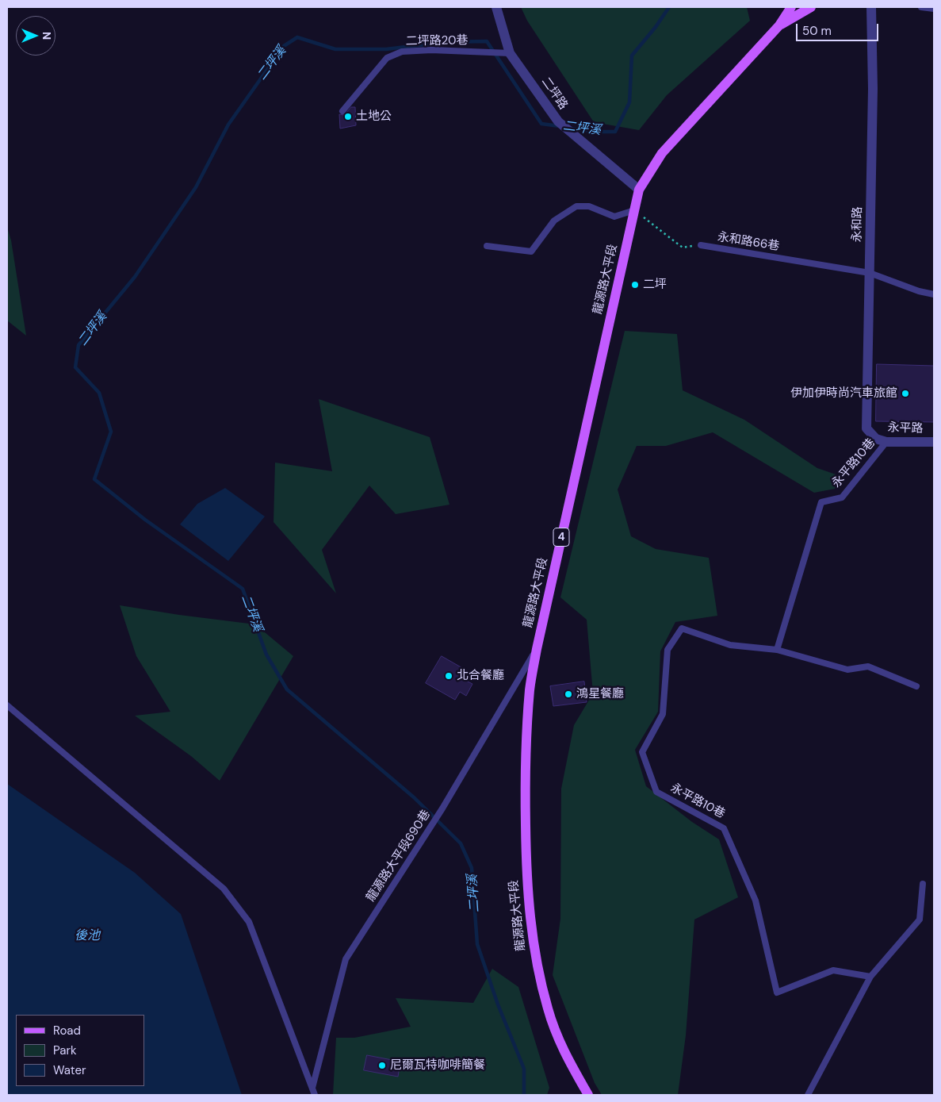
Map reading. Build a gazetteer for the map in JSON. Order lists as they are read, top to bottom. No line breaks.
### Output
{"streets":{"main road":["龍源路大平段","4"],"street":["二坪路","永和路","永平路"],"lane":["二坪路20巷","永和路66巷","永平路10巷","龍源路大平段690巷"]},"crossings":[["二坪路20巷","二坪路"],["二坪路","龍源路大平段"],["永和路","永和路66巷"],["永和路","永平路"],["永和路66巷","龍源路大平段"],["龍源路大平段","龍源路大平段690巷"],["永平路","永平路10巷"]],"water":["二坪溪","後池"],"places":["土地公","二坪","伊加伊時尚汽車旅館","北合餐廳","鴻星餐廳","尼爾瓦特咖啡簡餐"],"legend":["Road","Park","Water"],"scale_bar":"50 m","north":"right"}
